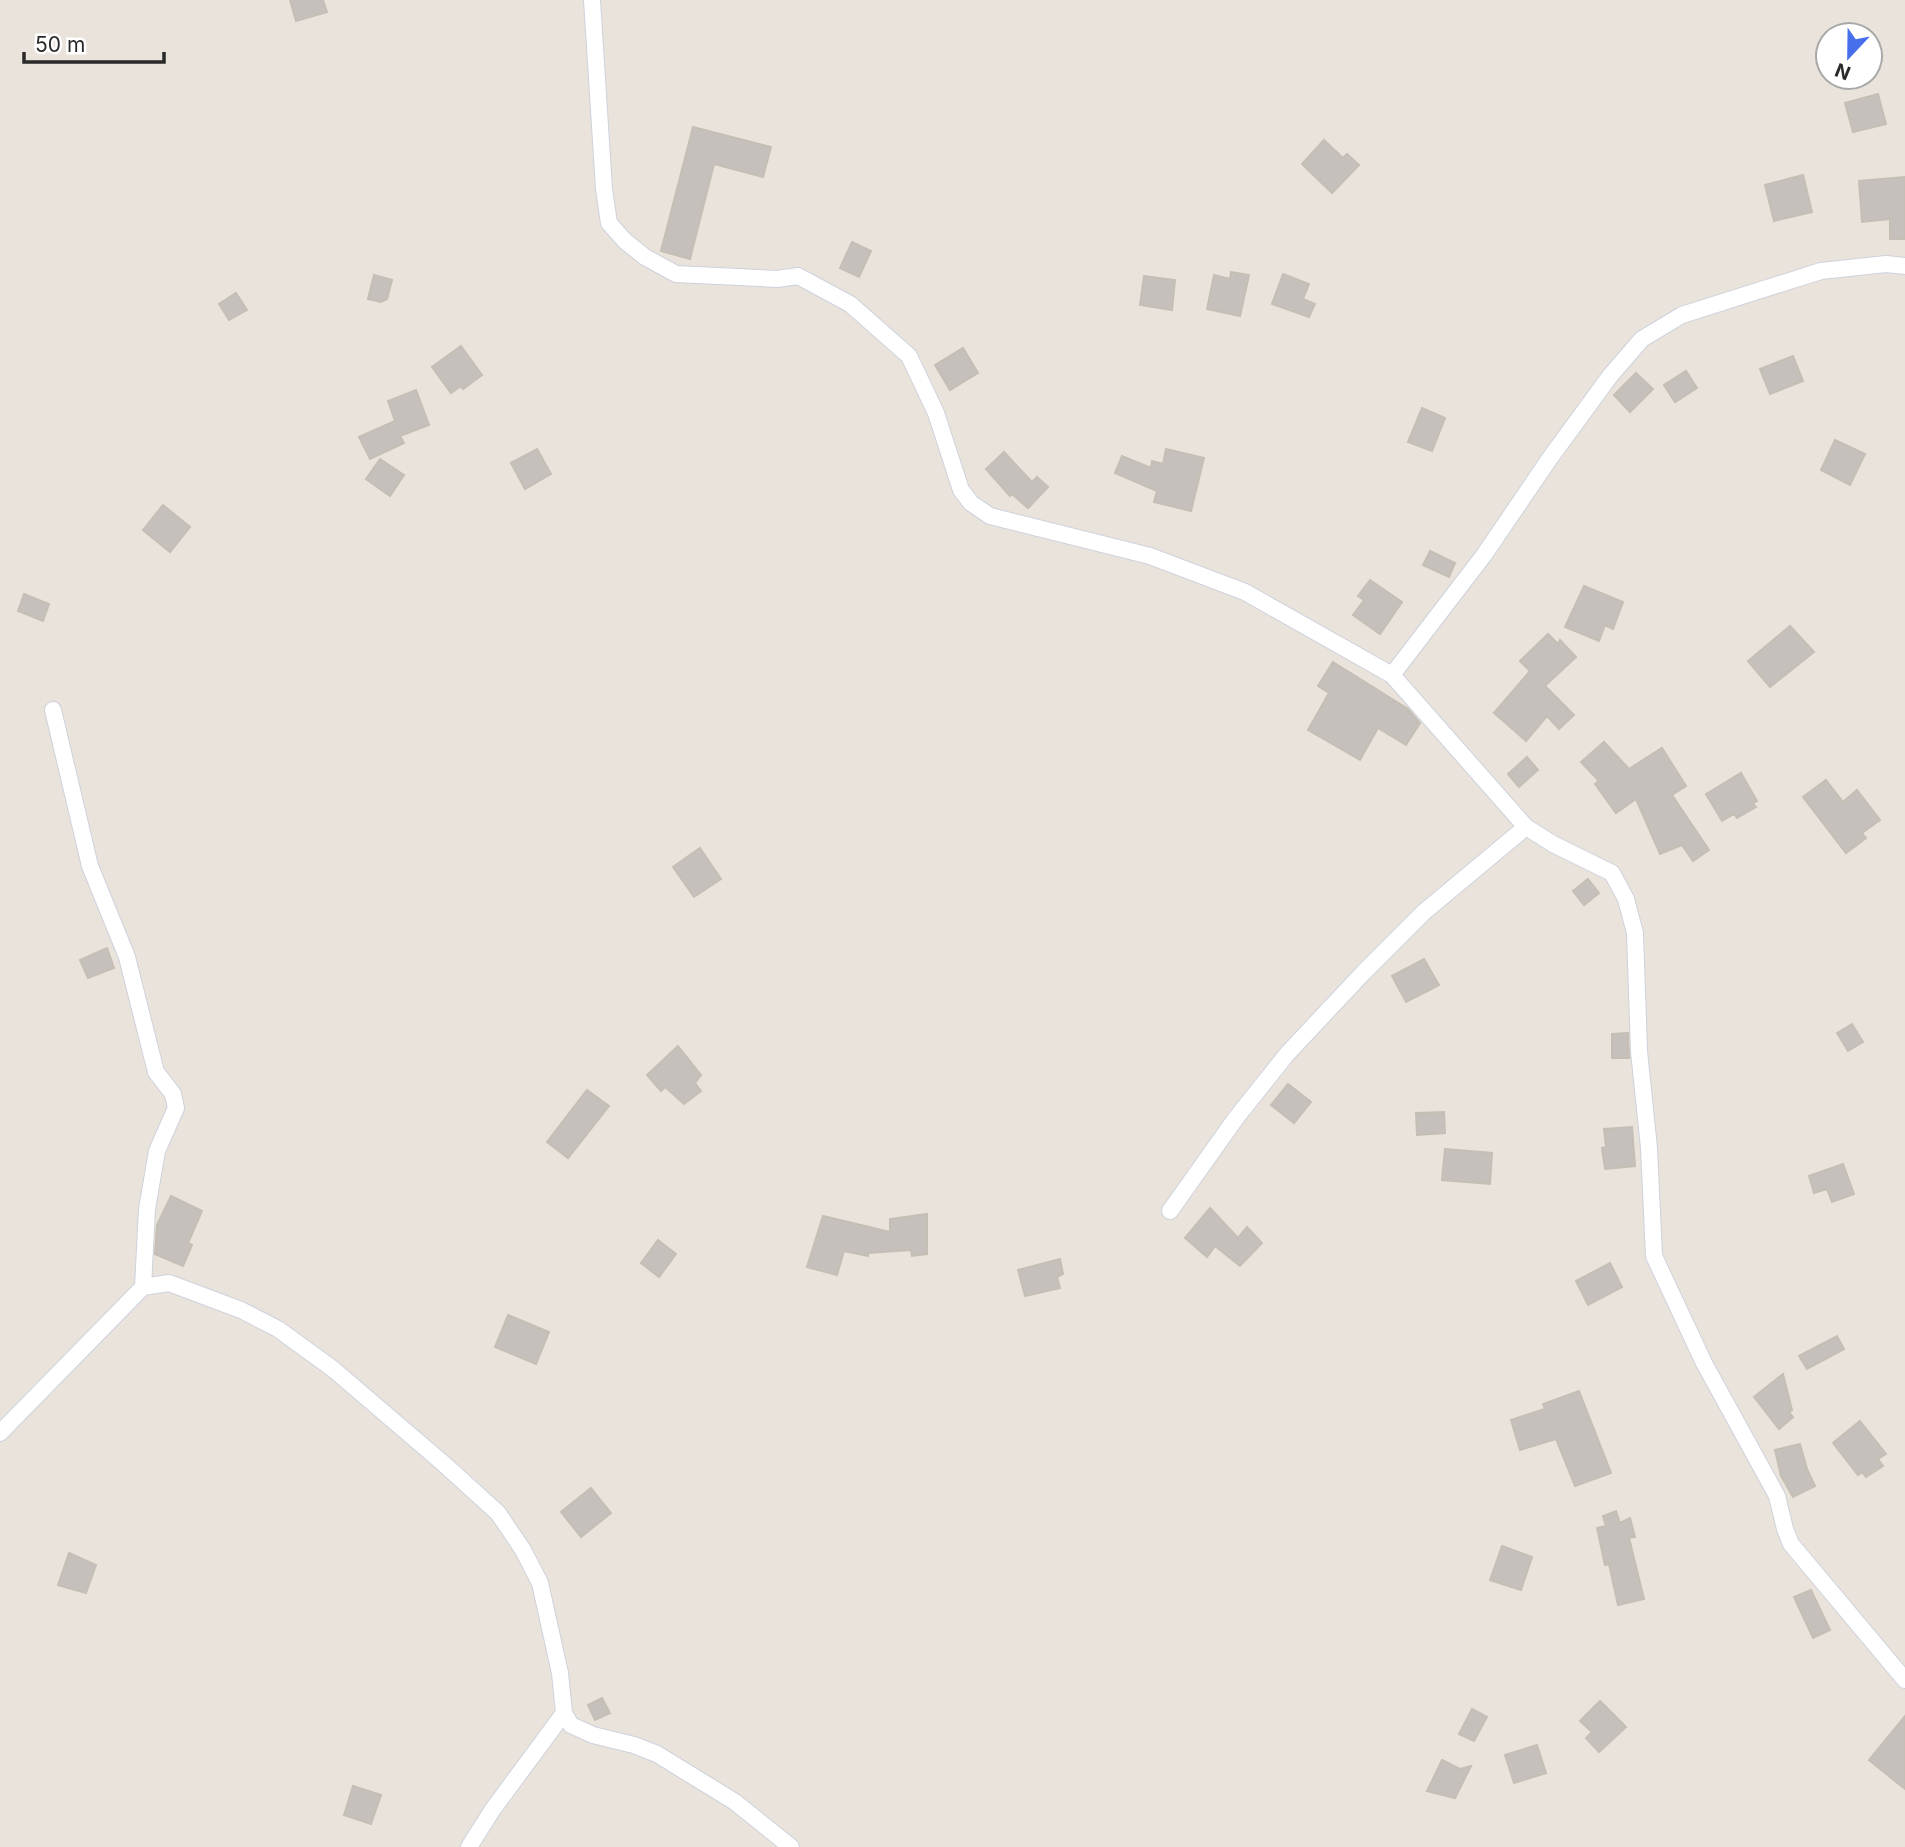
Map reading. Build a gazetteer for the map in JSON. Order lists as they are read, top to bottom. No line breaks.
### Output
{"scale_bar":"50 m","north":"bottom"}
